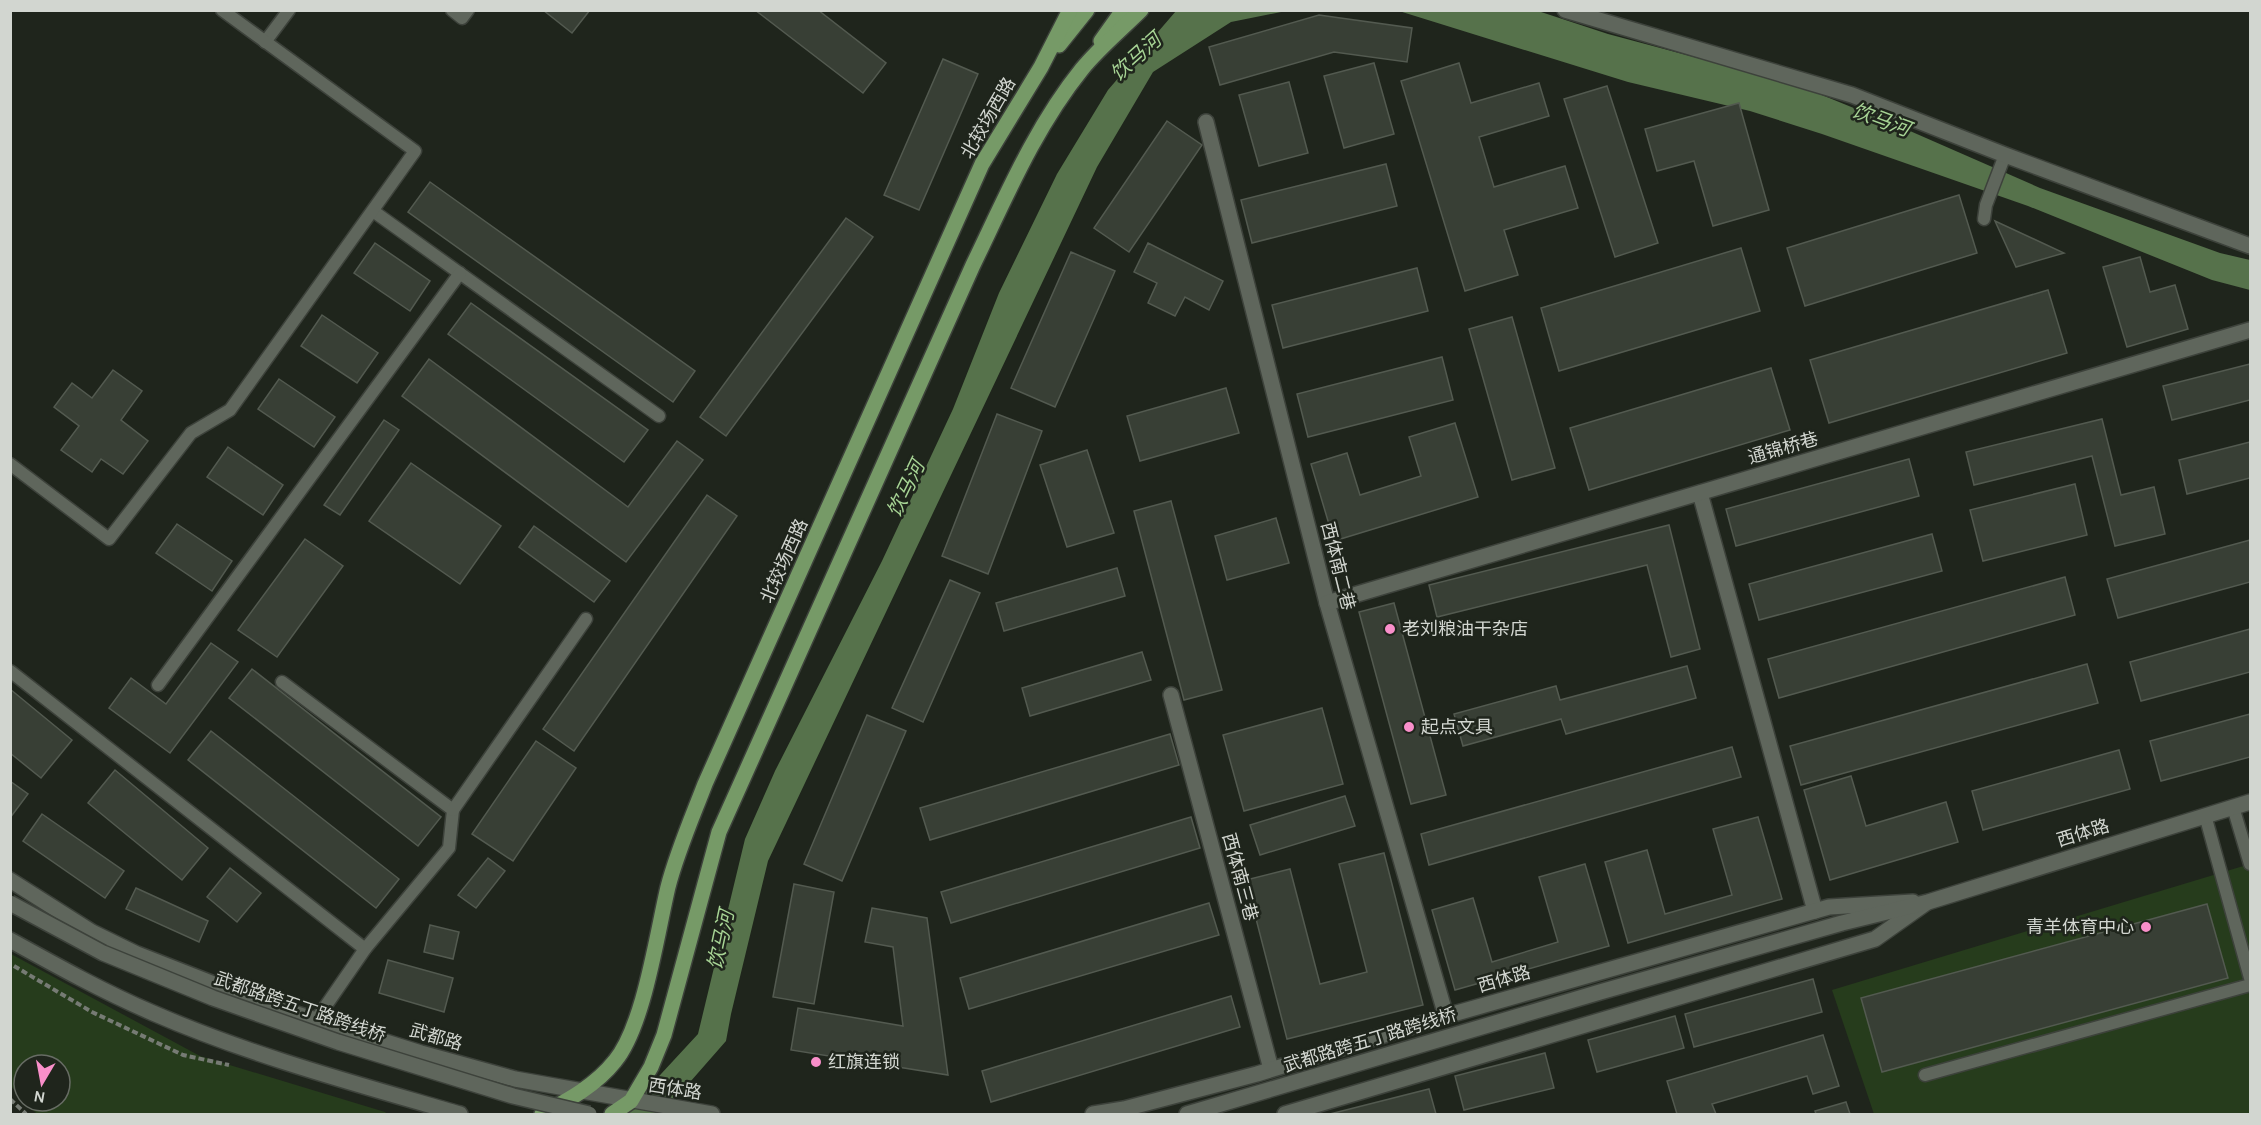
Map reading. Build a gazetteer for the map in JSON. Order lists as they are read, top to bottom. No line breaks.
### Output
{"streets":{"main road":["北较场西路"],"street":["通锦桥巷","西体南二巷","西体路","西体南三巷","武都路跨五丁路跨线桥","武都路"]},"crossings":[["北较场西路","武都路"],["通锦桥巷","西体南二巷"],["西体南二巷","西体路"],["西体路","西体南三巷"],["西体路","武都路跨五丁路跨线桥"],["西体路","武都路"]],"water":["饮马河"],"places":["老刘粮油干杂店","起点文具","青羊体育中心","红旗连锁"],"north":"bottom"}
